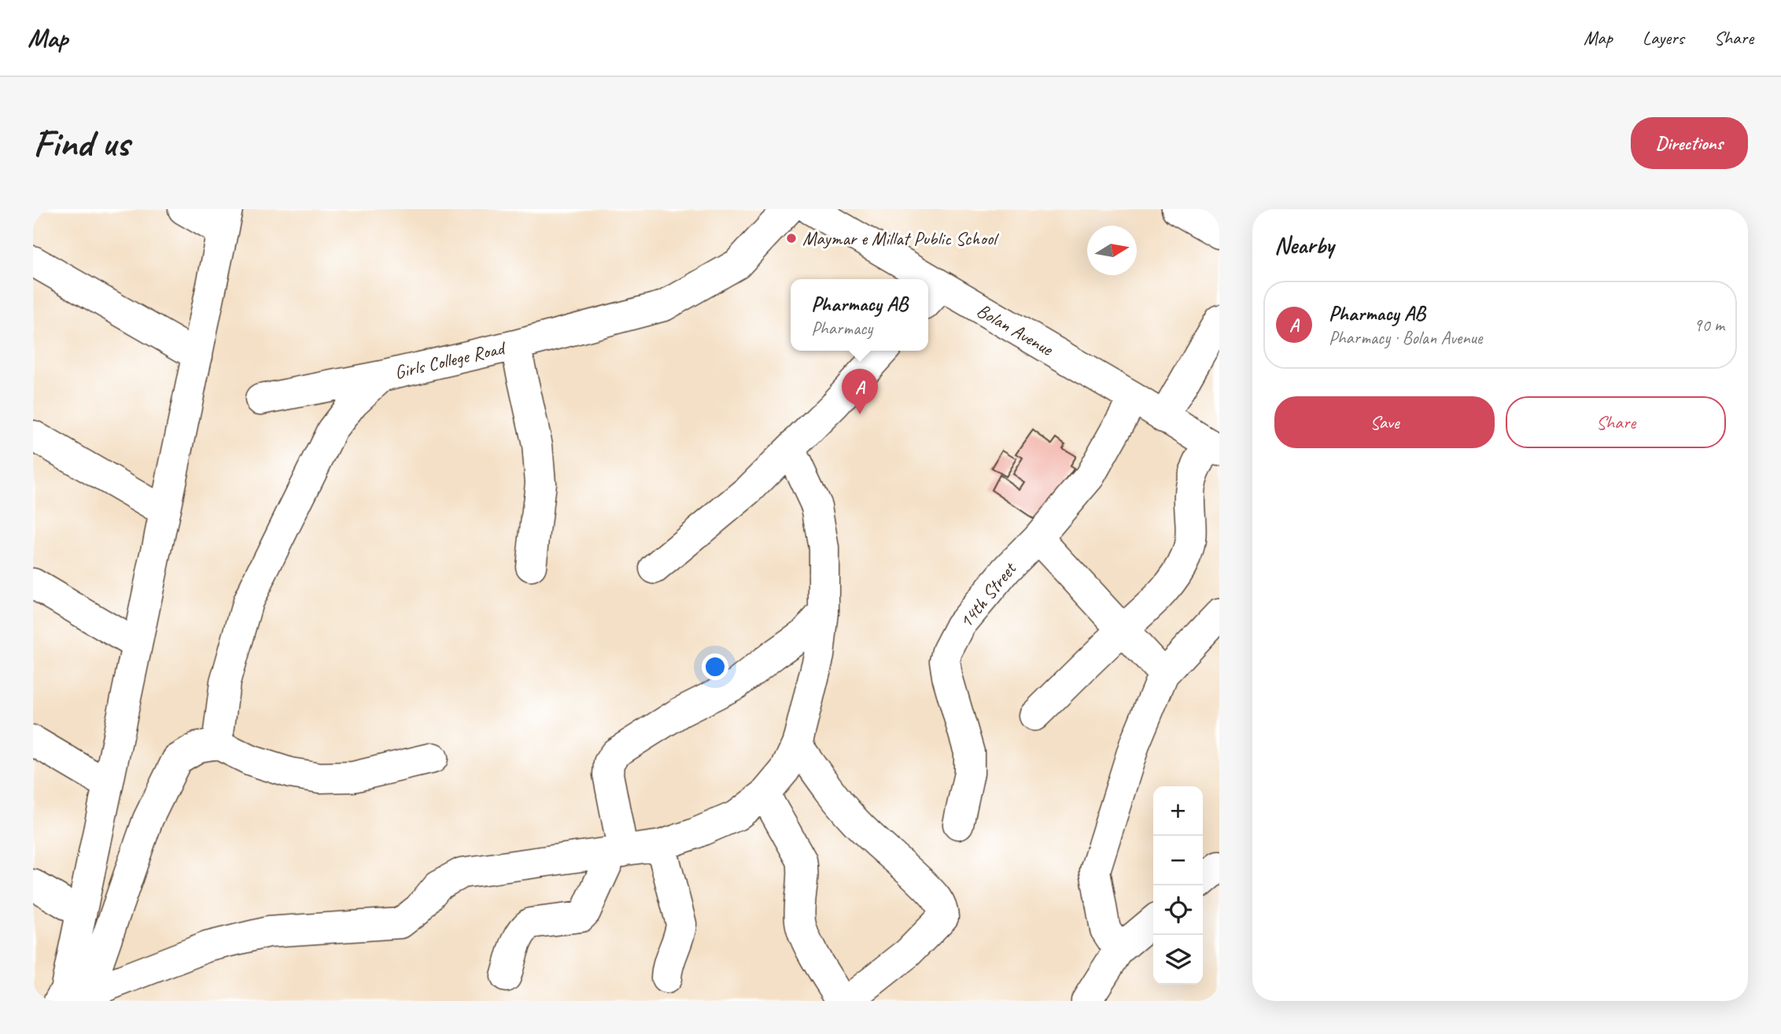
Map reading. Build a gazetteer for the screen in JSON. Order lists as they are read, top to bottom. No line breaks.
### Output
{"streets":{"street":["Bolan Avenue","Girls College Road","14th Street"]},"crossings":[["Bolan Avenue","14th Street"]],"places":["Maymar e Millat Public School"],"north":"right","page":{"header":"Map","nav":["Map","Layers","Share"],"buttons":["Directions",["Save","Share"]],"title":"Find us","heading":"Nearby","popup":["Pharmacy AB","Pharmacy"],"list":[{"mark":"A","name":"Pharmacy AB","note":"Pharmacy · Bolan Avenue","value":"90 m"}],"pins":"A","map_buttons":["+","−"]}}
